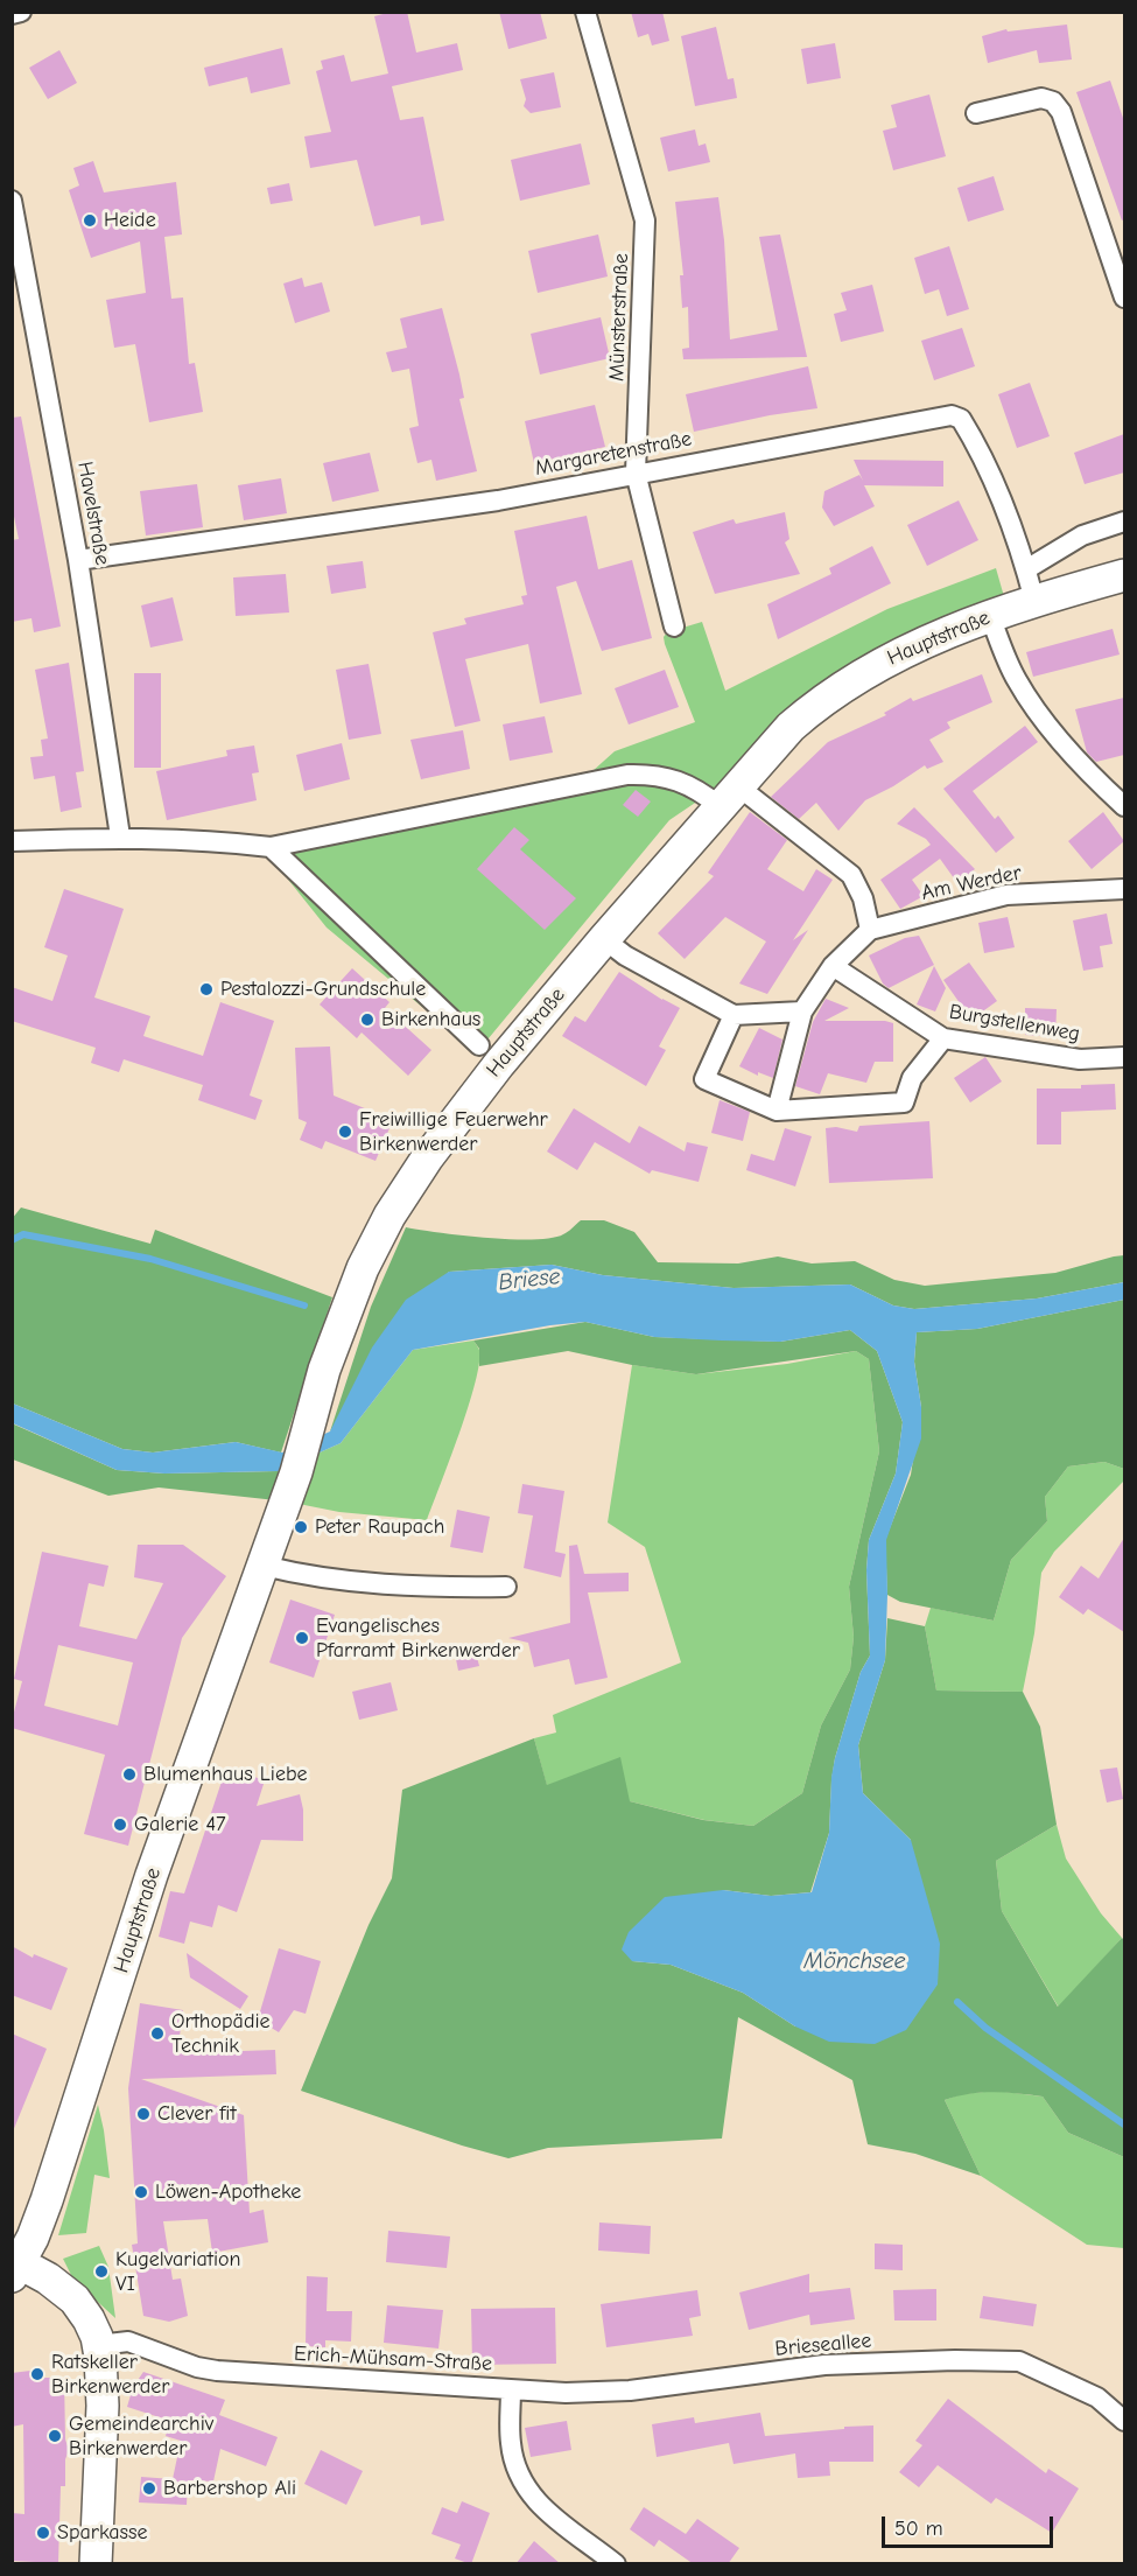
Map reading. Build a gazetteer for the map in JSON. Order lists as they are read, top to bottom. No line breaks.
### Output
{"streets":{"main road":["Hauptstraße"],"street":["Münsterstraße","Margaretenstraße","Havelstraße","Am Werder","Burgstellenweg","Brieseallee","Erich-Mühsam-Straße"]},"crossings":[["Münsterstraße","Margaretenstraße"],["Margaretenstraße","Havelstraße"],["Margaretenstraße","Hauptstraße"],["Am Werder","Burgstellenweg"],["Brieseallee","Erich-Mühsam-Straße"]],"water":["Briese","Mönchsee"],"places":["Heide","Pestalozzi-Grundschule","Birkenhaus","Freiwillige Feuerwehr Birkenwerder","Peter Raupach","Evangelisches Pfarramt Birkenwerder","Blumenhaus Liebe","Galerie 47","Orthopädie Technik","Clever fit","Löwen-Apotheke","Kugelvariation VI","Ratskeller Birkenwerder","Gemeindearchiv Birkenwerder","Barbershop Ali","Sparkasse"],"scale_bar":"50 m"}
